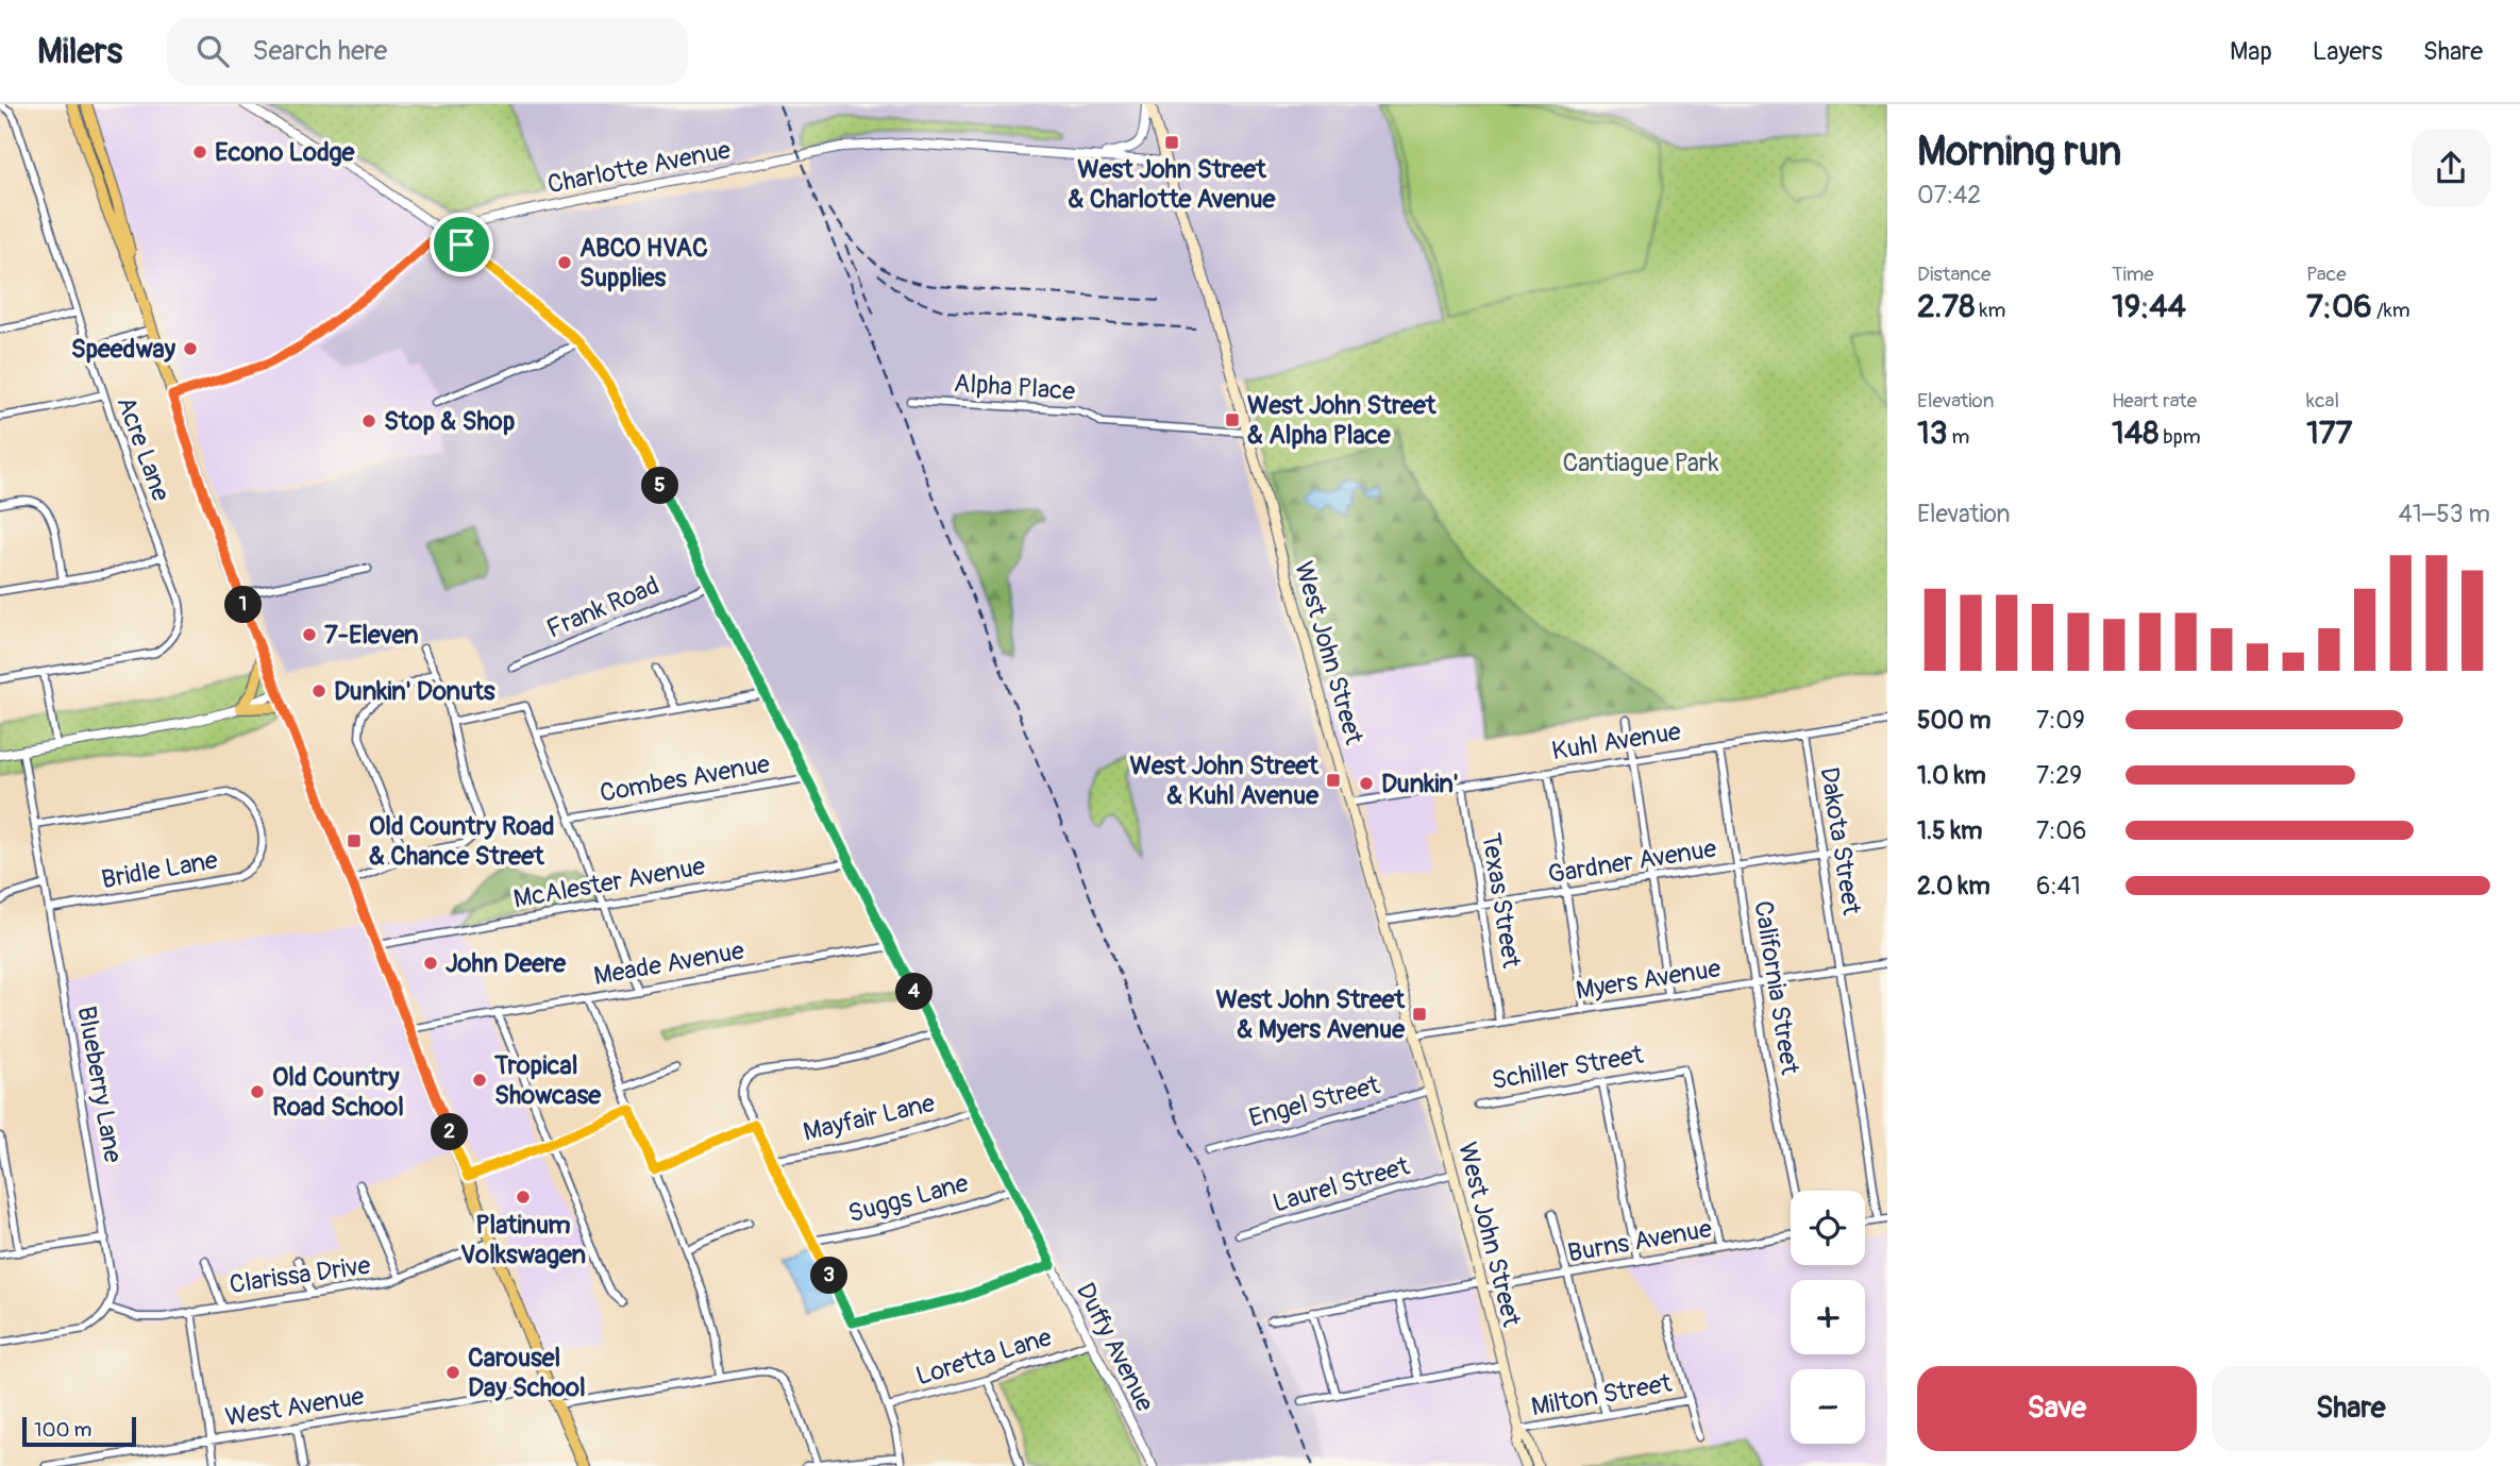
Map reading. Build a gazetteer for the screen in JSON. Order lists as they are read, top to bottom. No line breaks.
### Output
{"streets":{"main road":["West John Street"],"street":["Charlotte Avenue","Alpha Place","Acre Lane","Frank Road","Kuhl Avenue","Combes Avenue","Dakota Street","Gardner Avenue","Bridle Lane","McAlester Avenue","Texas Street","Meade Avenue","Myers Avenue","California Street","Schiller Street","Blueberry Lane","Engel Street","Mayfair Lane","Laurel Street","Suggs Lane","Burns Avenue","Clarissa Drive","Duffy Avenue","Loretta Lane","Milton Street","West Avenue"]},"crossings":[["Charlotte Avenue","West John Street"],["Charlotte Avenue","Duffy Avenue"],["Alpha Place","West John Street"],["Frank Road","Duffy Avenue"],["West John Street","Kuhl Avenue"],["West John Street","Gardner Avenue"],["West John Street","Myers Avenue"],["West John Street","Engel Street"],["West John Street","Laurel Street"],["West John Street","Burns Avenue"],["West John Street","Milton Street"],["Kuhl Avenue","Dakota Street"],["Kuhl Avenue","Texas Street"],["Kuhl Avenue","California Street"],["Combes Avenue","Duffy Avenue"],["Dakota Street","Gardner Avenue"],["Dakota Street","Myers Avenue"],["Gardner Avenue","Texas Street"],["Gardner Avenue","California Street"],["Bridle Lane","Blueberry Lane"],["McAlester Avenue","Duffy Avenue"],["Texas Street","Myers Avenue"],["Meade Avenue","Duffy Avenue"],["Myers Avenue","California Street"],["Schiller Street","Burns Avenue"],["Blueberry Lane","Clarissa Drive"],["Mayfair Lane","Duffy Avenue"],["Suggs Lane","Duffy Avenue"],["Duffy Avenue","Loretta Lane"]],"parks":["Cantiague Park"],"places":{"transit":["West John Street & Charlotte Avenue","West John Street & Alpha Place","West John Street & Kuhl Avenue","Old Country Road & Chance Street","West John Street & Myers Avenue"],"other":["Econo Lodge","ABCO HVAC Supplies","Speedway","Stop & Shop","7-Eleven","Dunkin' Donuts","Dunkin'","John Deere","Tropical Showcase","Old Country Road School","Platinum Volkswagen","Carousel Day School"]},"scale_bar":"100 m","page":{"header":"Milers","search":"Search here","nav":["Map","Layers","Share"],"heading":["Morning run","07:42"],"stats":[["Distance","2.78 km"],["Time","19:44"],["Pace","7:06 /km"],["Elevation","13 m"],["Heart rate","148 bpm"],["kcal","177"]],"pins":["5","1","4","2","3"],"chart":["Elevation","41–53 m"],"list":[{"name":"500 m","note":"7:09"},{"name":"1.0 km","note":"7:29"},{"name":"1.5 km","note":"7:06"},{"name":"2.0 km","note":"6:41"}],"map_buttons":["+","−"],"buttons":["Save","Share"],"scale":"100 m"}}
